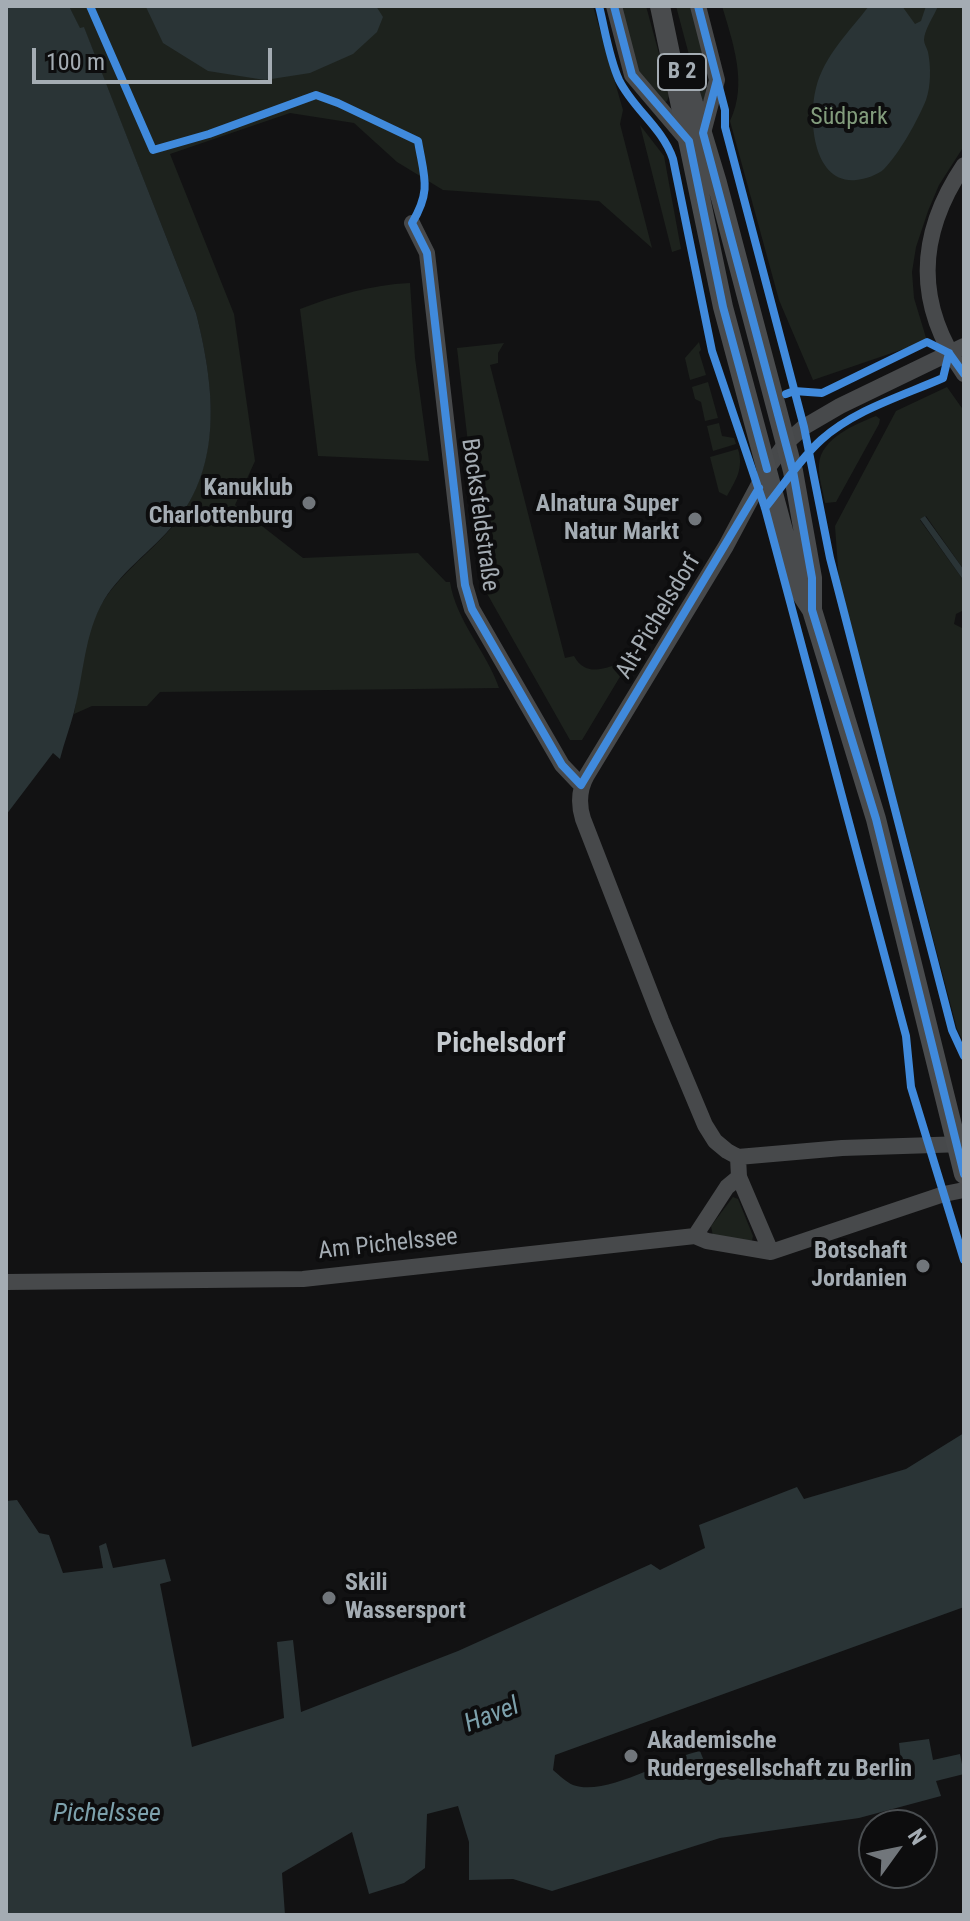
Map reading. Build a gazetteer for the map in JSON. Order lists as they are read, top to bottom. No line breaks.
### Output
{"streets":{"main road":["B 2"],"street":["Bocksfeldstraße","Alt-Pichelsdorf","Am Pichelssee"]},"crossings":[["B 2","Alt-Pichelsdorf"],["Bocksfeldstraße","Alt-Pichelsdorf"]],"districts":["Pichelsdorf"],"water":["Havel","Pichelssee"],"parks":["Südpark"],"places":["Kanuklub Charlottenburg","Alnatura Super Natur Markt","Botschaft Jordanien","Skili Wassersport","Akademische Rudergesellschaft zu Berlin"],"scale_bar":"100 m","north":"top right"}
